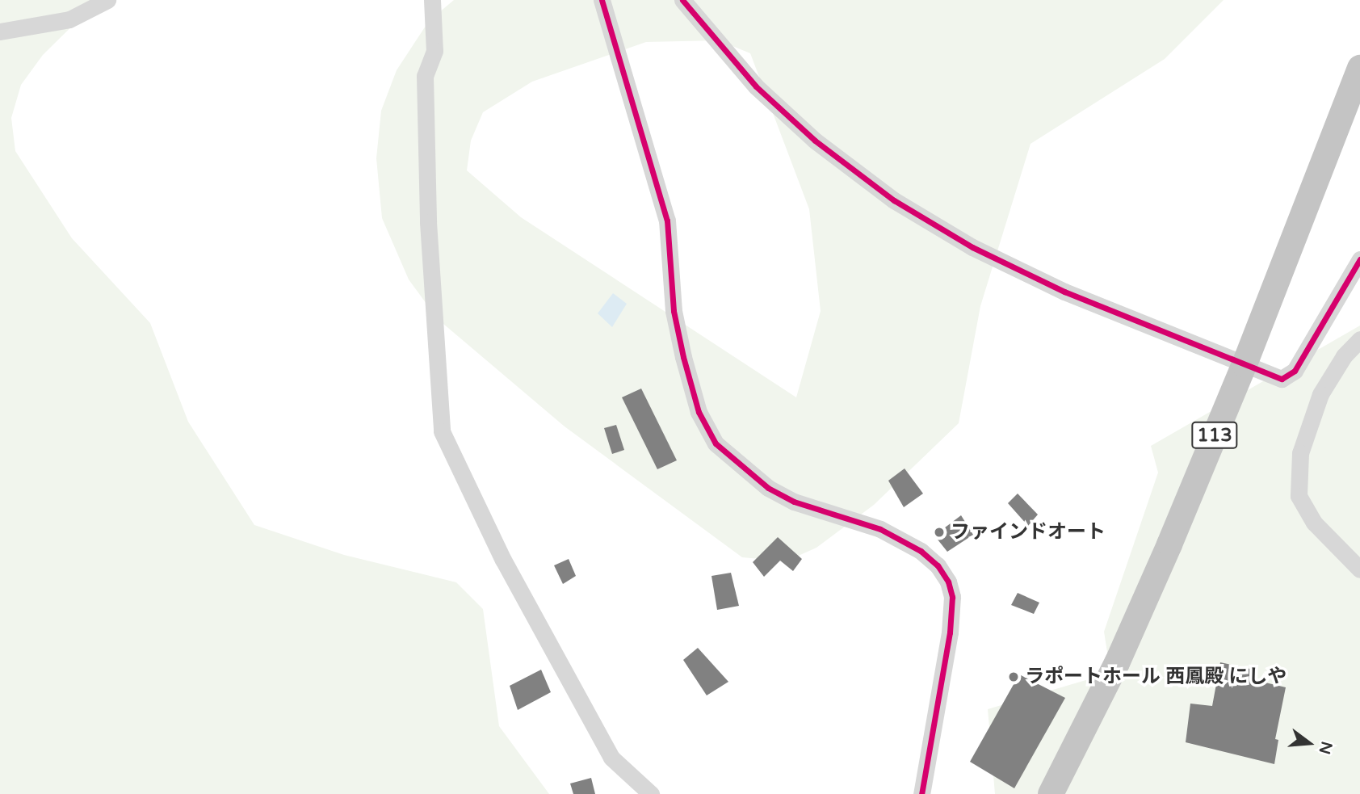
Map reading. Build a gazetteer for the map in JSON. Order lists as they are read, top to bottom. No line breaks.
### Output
{"streets":{"highway":["113"]},"places":["ファインドオート","ラポートホール 西鳳殿 にしや"],"north":"right"}
